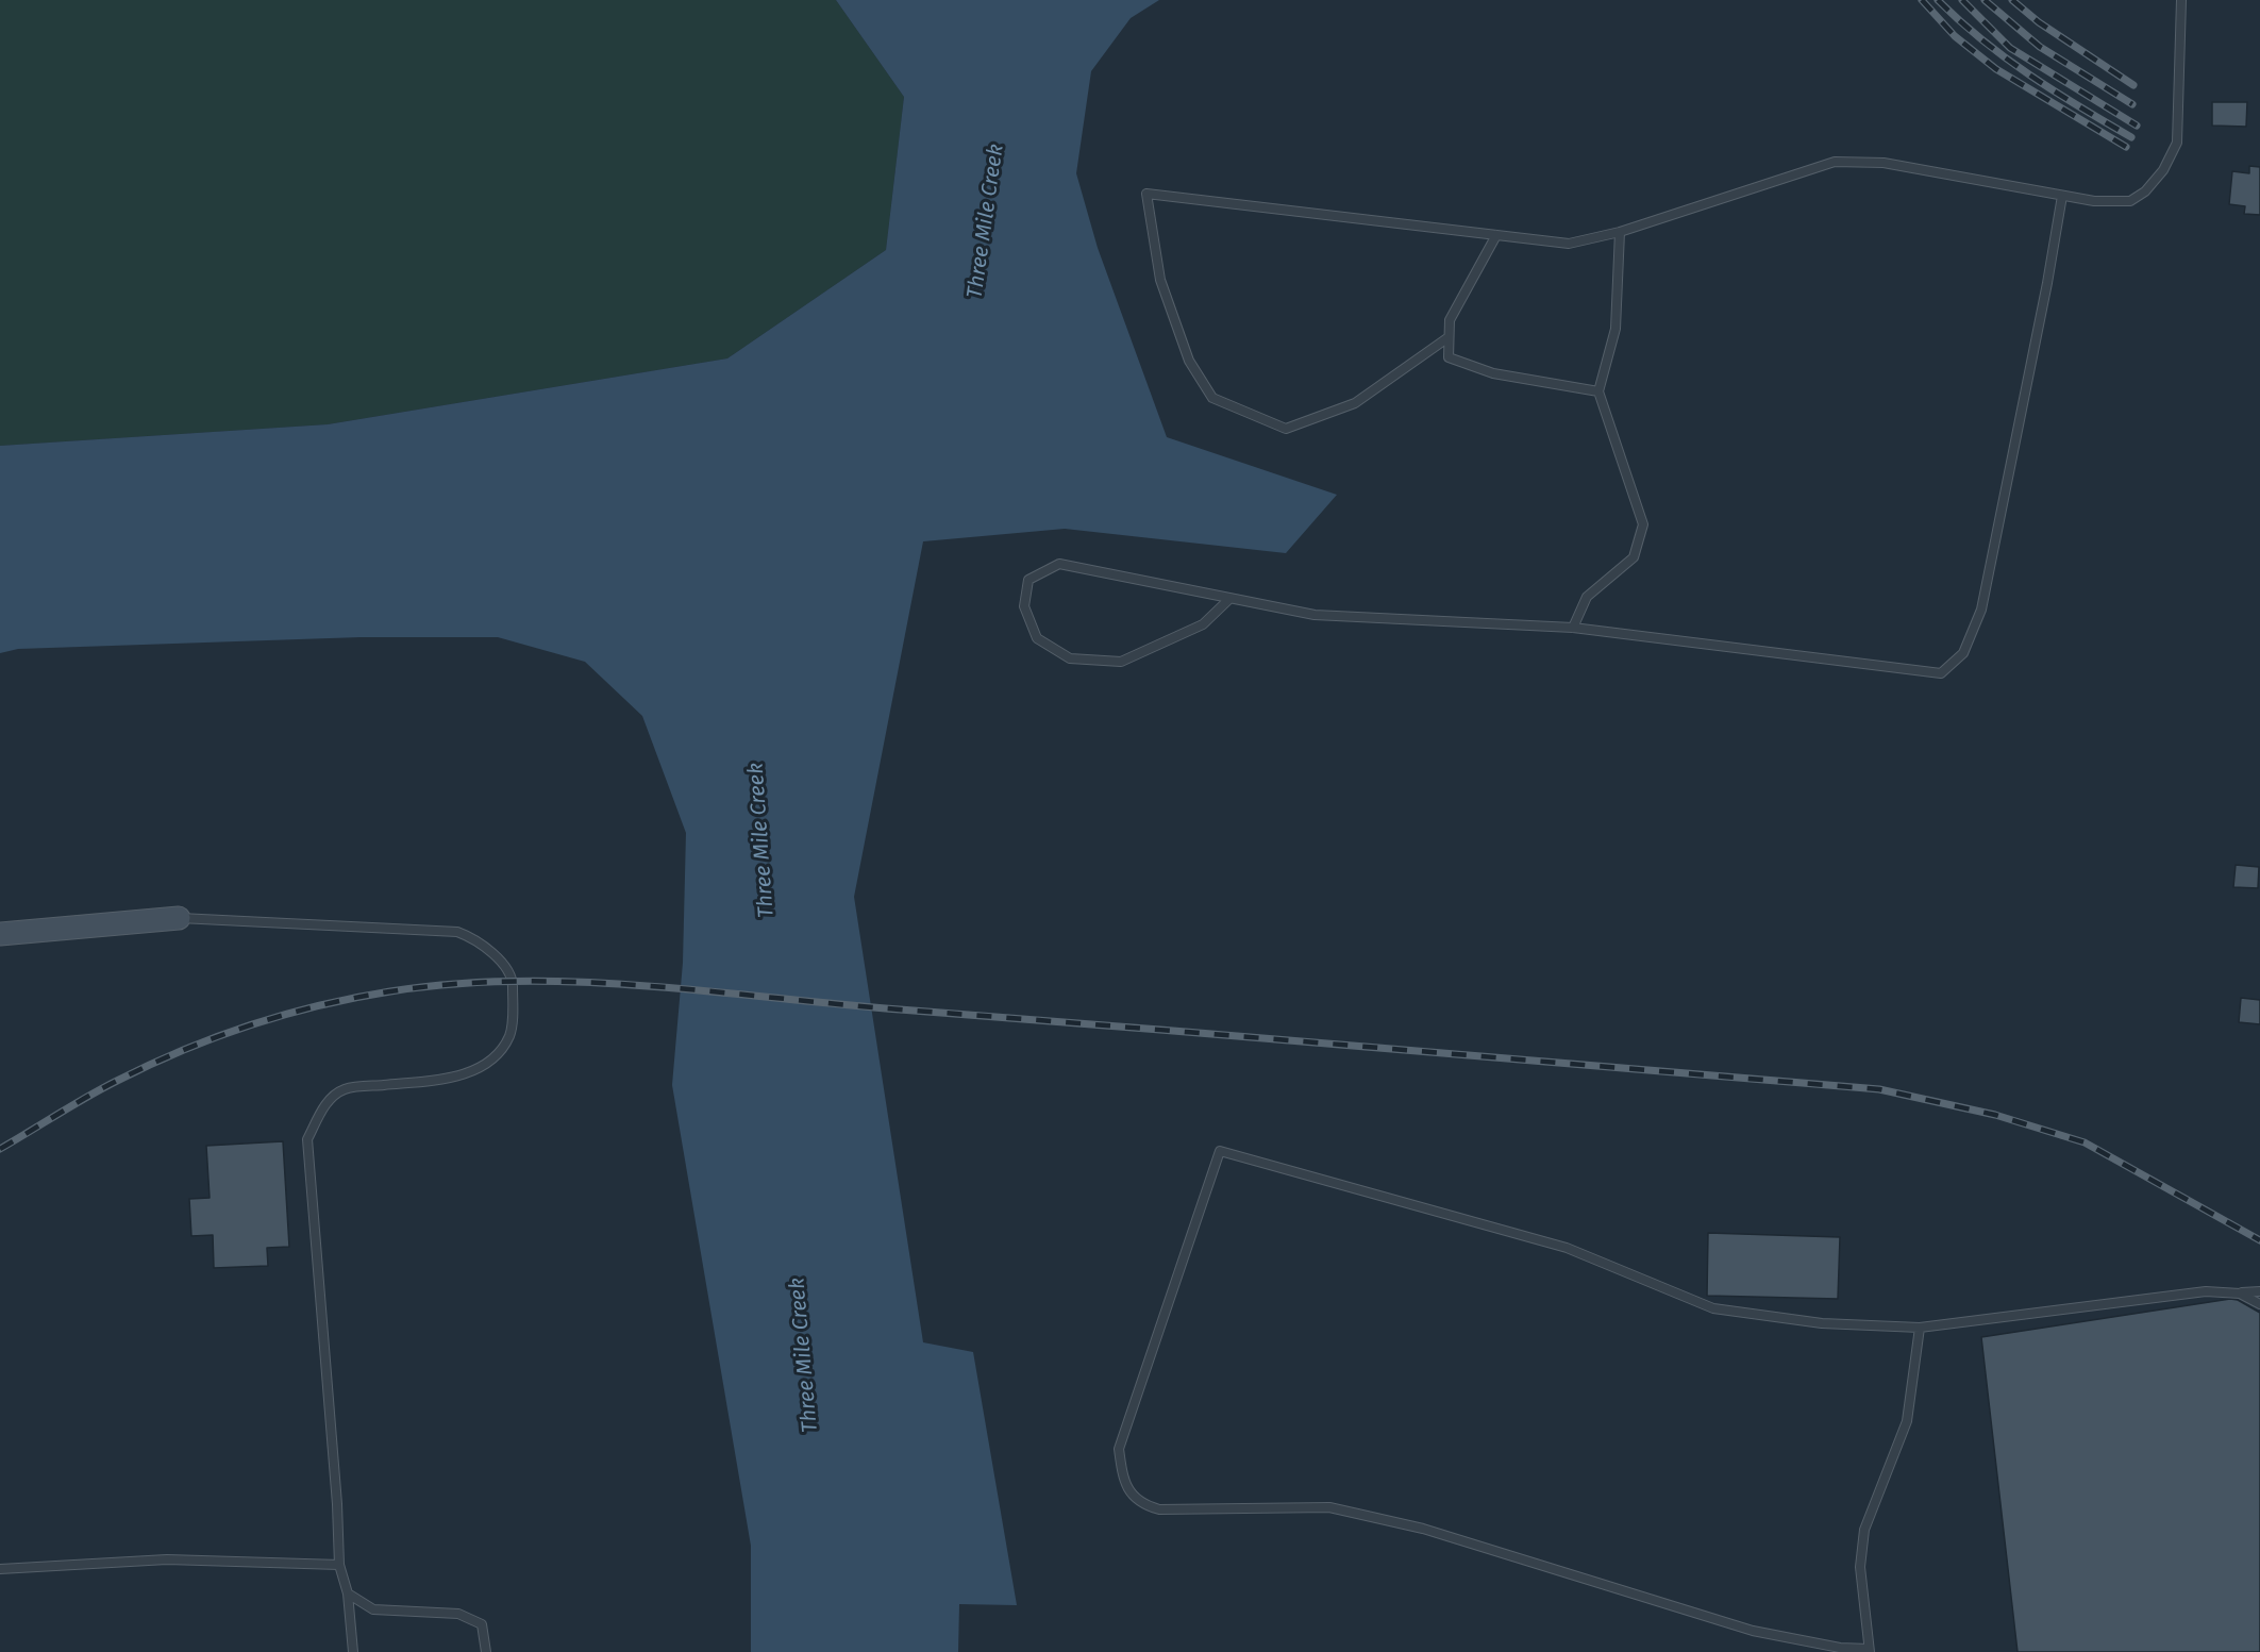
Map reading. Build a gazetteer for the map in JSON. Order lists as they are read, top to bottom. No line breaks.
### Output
{"water":["Three Mile Creek"]}
